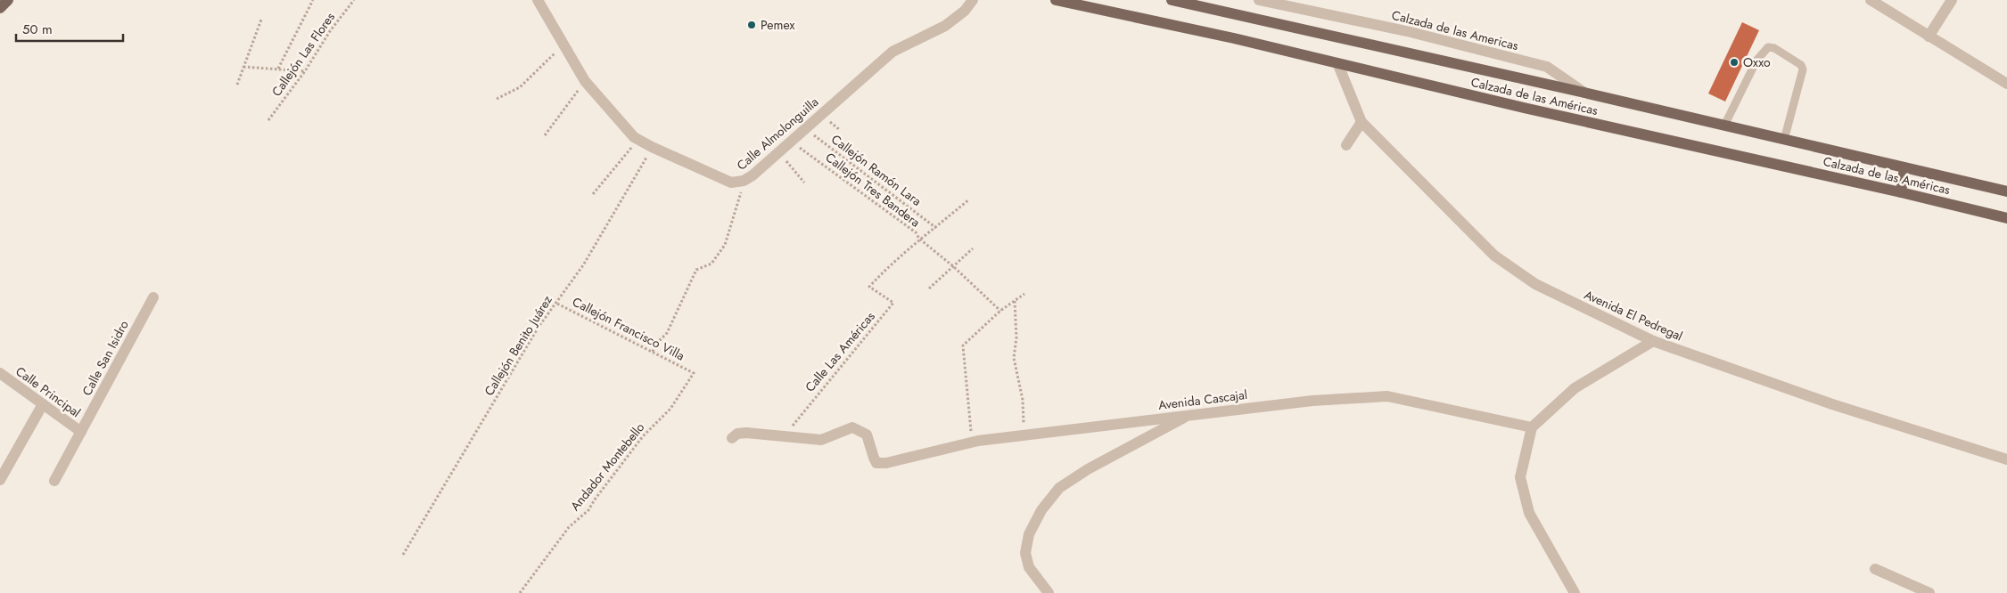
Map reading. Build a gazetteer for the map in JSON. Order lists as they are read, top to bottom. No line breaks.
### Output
{"streets":{"main road":["Calzada de las Américas"],"street":["Calzada de las Americas","Calle Almolonguilla","Avenida El Pedregal","Calle San Isidro","Calle Principal","Avenida Cascajal"],"path":["Callejón Las Flores","Callejón Ramón Lara","Callejón Tres Bandera","Callejón Francisco Villa","Callejón Benito Juárez","Calle Las Américas","Andador Montebello"]},"crossings":[["Calzada de las Americas","Calzada de las Américas"],["Calzada de las Américas","Avenida El Pedregal"],["Calle Almolonguilla","Callejón Ramón Lara"],["Calle Almolonguilla","Callejón Tres Bandera"],["Calle Almolonguilla","Callejón Benito Juárez"],["Callejón Tres Bandera","Calle Las Américas"],["Callejón Francisco Villa","Callejón Benito Juárez"],["Callejón Francisco Villa","Andador Montebello"],["Calle Las Américas","Avenida Cascajal"],["Calle San Isidro","Calle Principal"]],"places":["Pemex","Oxxo"],"scale_bar":"50 m"}
